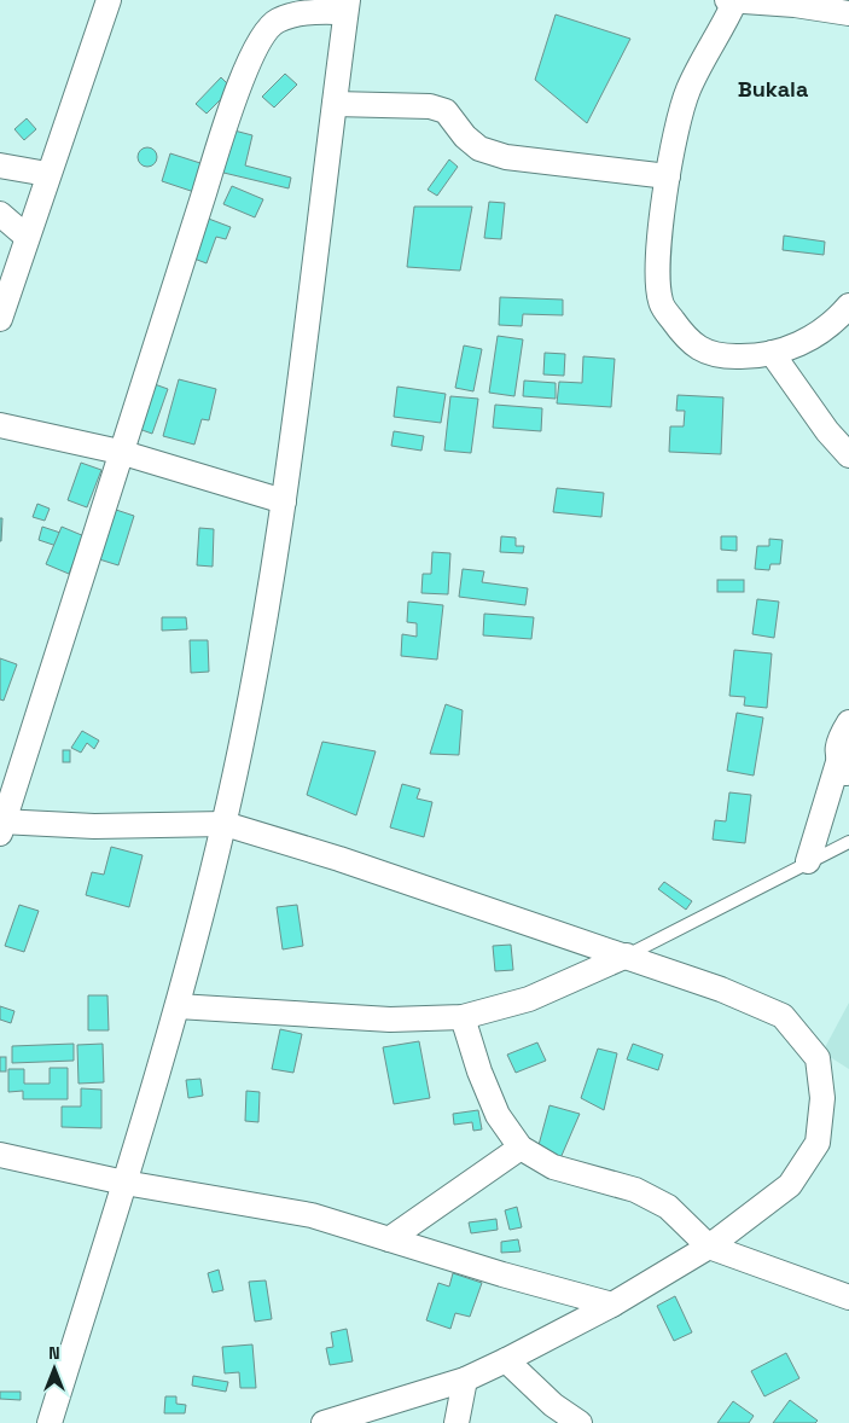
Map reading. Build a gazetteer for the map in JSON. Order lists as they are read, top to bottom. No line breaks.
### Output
{"districts":["Bukala"],"north":"top"}
